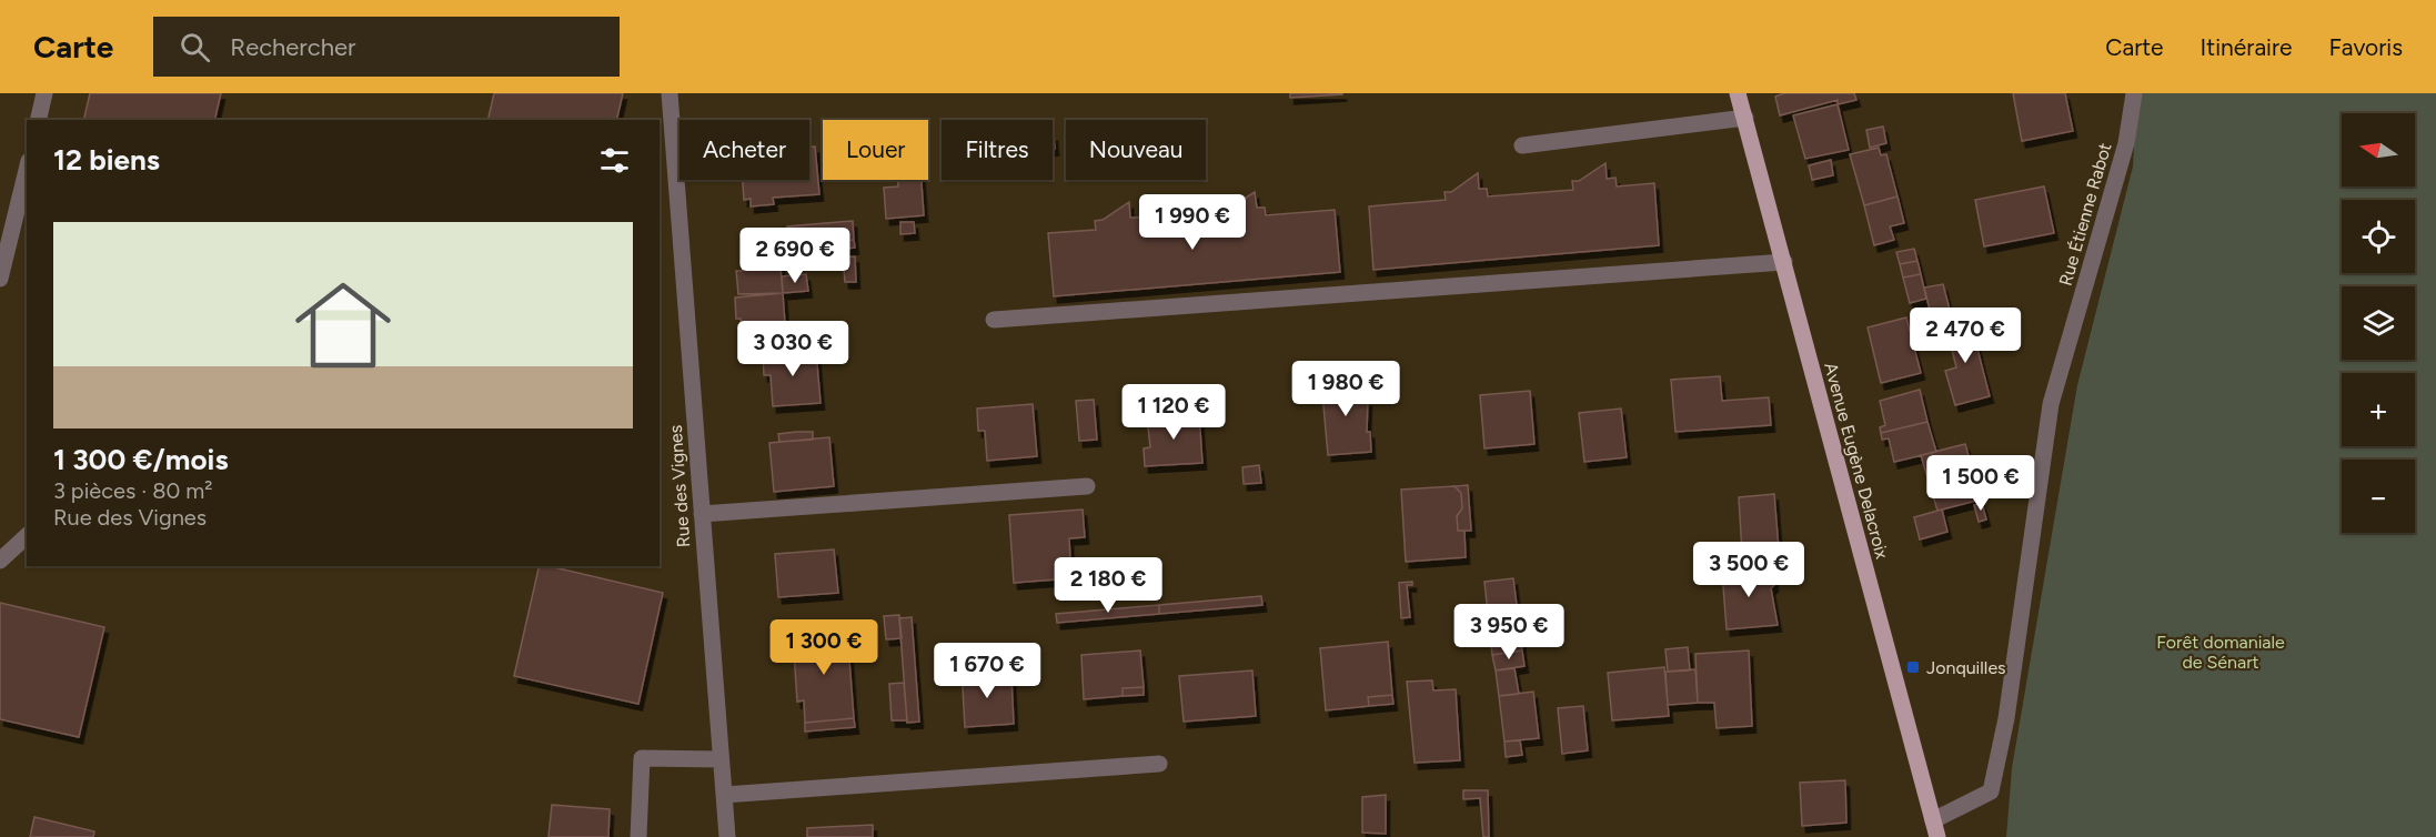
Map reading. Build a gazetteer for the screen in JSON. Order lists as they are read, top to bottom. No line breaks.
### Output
{"streets":{"main road":["Avenue Eugène Delacroix"],"street":["Rue Étienne Rabot","Rue des Vignes"]},"crossings":[["Rue Étienne Rabot","Avenue Eugène Delacroix"]],"parks":["Forêt domaniale de Sénart"],"places":{"transit":["Jonquilles"]},"north":"left","page":{"header":"Carte","search":"Rechercher","nav":["Carte","Itinéraire","Favoris"],"map_buttons":["+","−"],"chip":["Acheter","Louer","Filtres","Nouveau"],"heading":"12 biens","price":["1 990 €","2 690 €","2 470 €","3 030 €","1 980 €","1 120 €","1 500 €","3 500 €","2 180 €","3 950 €","1 300 €","1 670 €"],"list":[{"name":"1 300 €/mois","note":"3 pièces · 80 m² · Rue des Vignes"}]}}
